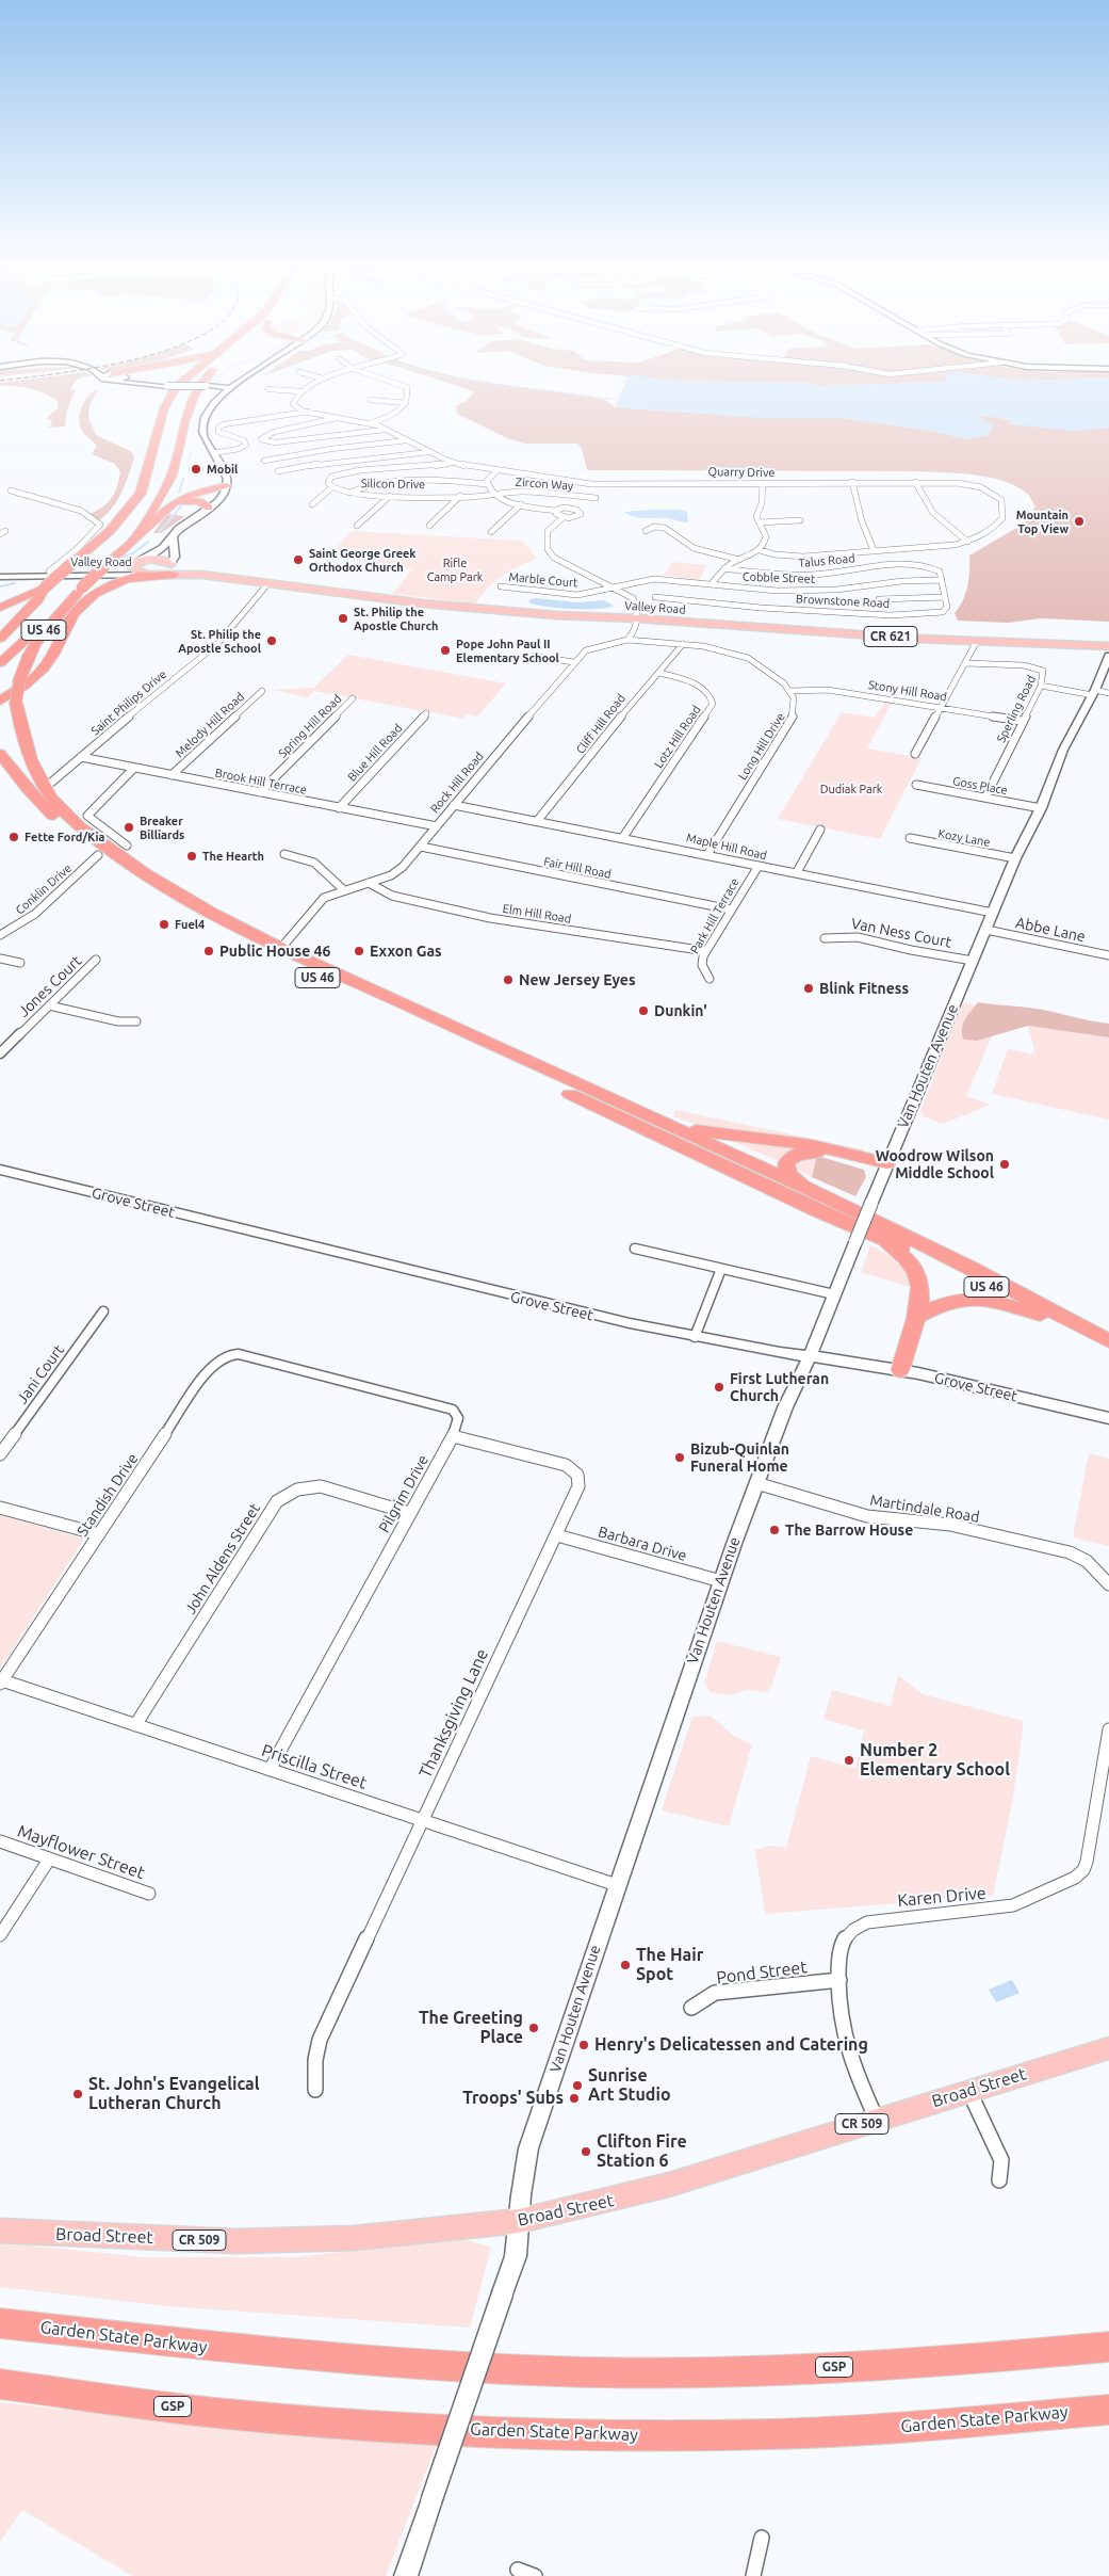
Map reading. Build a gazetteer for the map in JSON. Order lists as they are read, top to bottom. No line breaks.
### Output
{"streets":{"highway":["US 46","Garden State Parkway","GSP"],"main road":["Valley Road","CR 621","Broad Street","CR 509"],"street":["Quarry Drive","Silicon Drive","Zircon Way","Talus Road","Cobble Street","Marble Court","Brownstone Road","Stony Hill Road","Saint Philips Drive","Sperling Road","Cliff Hill Road","Melody Hill Road","Spring Hill Road","Lotz Hill Road","Long Hill Drive","Blue Hill Road","Brook Hill Terrace","Rock Hill Road","Goss Place","Kozy Lane","Maple Hill Road","Fair Hill Road","Conklin Drive","Elm Hill Road","Park Hill Terrace","Abbe Lane","Van Ness Court","Jones Court","Van Houten Avenue","Grove Street","Jani Court","Pilgrim Drive","Standish Drive","Martindale Road","Barbara Drive","John Aldens Street","Thanksgiving Lane","Priscilla Street","Mayflower Street","Karen Drive","Pond Street"]},"crossings":[["Quarry Drive","Silicon Drive"],["Silicon Drive","Zircon Way"],["Talus Road","Cobble Street"],["Valley Road","Saint Philips Drive"],["Cobble Street","Marble Court"],["US 46","Saint Philips Drive"],["US 46","Rock Hill Road"],["US 46","Conklin Drive"],["US 46","Van Houten Avenue"],["Stony Hill Road","Sperling Road"],["Stony Hill Road","Long Hill Drive"],["Saint Philips Drive","Brook Hill Terrace"],["Sperling Road","Goss Place"],["Cliff Hill Road","Lotz Hill Road"],["Cliff Hill Road","Maple Hill Road"],["Melody Hill Road","Brook Hill Terrace"],["Spring Hill Road","Brook Hill Terrace"],["Lotz Hill Road","Maple Hill Road"],["Long Hill Drive","Maple Hill Road"],["Blue Hill Road","Brook Hill Terrace"],["Brook Hill Terrace","Rock Hill Road"],["Rock Hill Road","Maple Hill Road"],["Rock Hill Road","Fair Hill Road"],["Rock Hill Road","Elm Hill Road"],["Goss Place","Van Houten Avenue"],["Kozy Lane","Van Houten Avenue"],["Maple Hill Road","Park Hill Terrace"],["Maple Hill Road","Van Houten Avenue"],["Fair Hill Road","Park Hill Terrace"],["Elm Hill Road","Park Hill Terrace"],["Abbe Lane","Van Houten Avenue"],["Van Ness Court","Van Houten Avenue"],["Van Houten Avenue","Grove Street"],["Van Houten Avenue","Martindale Road"],["Van Houten Avenue","Barbara Drive"],["Van Houten Avenue","Priscilla Street"],["Van Houten Avenue","Broad Street"],["Pilgrim Drive","Standish Drive"],["Pilgrim Drive","John Aldens Street"],["Pilgrim Drive","Thanksgiving Lane"],["Pilgrim Drive","Priscilla Street"],["Standish Drive","Priscilla Street"],["Barbara Drive","Thanksgiving Lane"],["John Aldens Street","Priscilla Street"],["Thanksgiving Lane","Priscilla Street"],["Karen Drive","Pond Street"],["Karen Drive","Broad Street"]],"parks":["Rifle Camp Park","Dudiak Park"],"places":["Mobil","Mountain Top View","Saint George Greek Orthodox Church","St. Philip the Apostle Church","St. Philip the Apostle School","Pope John Paul II Elementary School","Breaker Billiards","Fette Ford/Kia","The Hearth","Fuel4","Public House 46","Exxon Gas","New Jersey Eyes","Blink Fitness","Dunkin'","Woodrow Wilson Middle School","First Lutheran Church","Bizub-Quinlan Funeral Home","The Barrow House","Number 2 Elementary School","The Hair Spot","The Greeting Place","Henry's Delicatessen and Catering","Sunrise Art Studio","St. John's Evangelical Lutheran Church","Troops' Subs","Clifton Fire Station 6"]}
